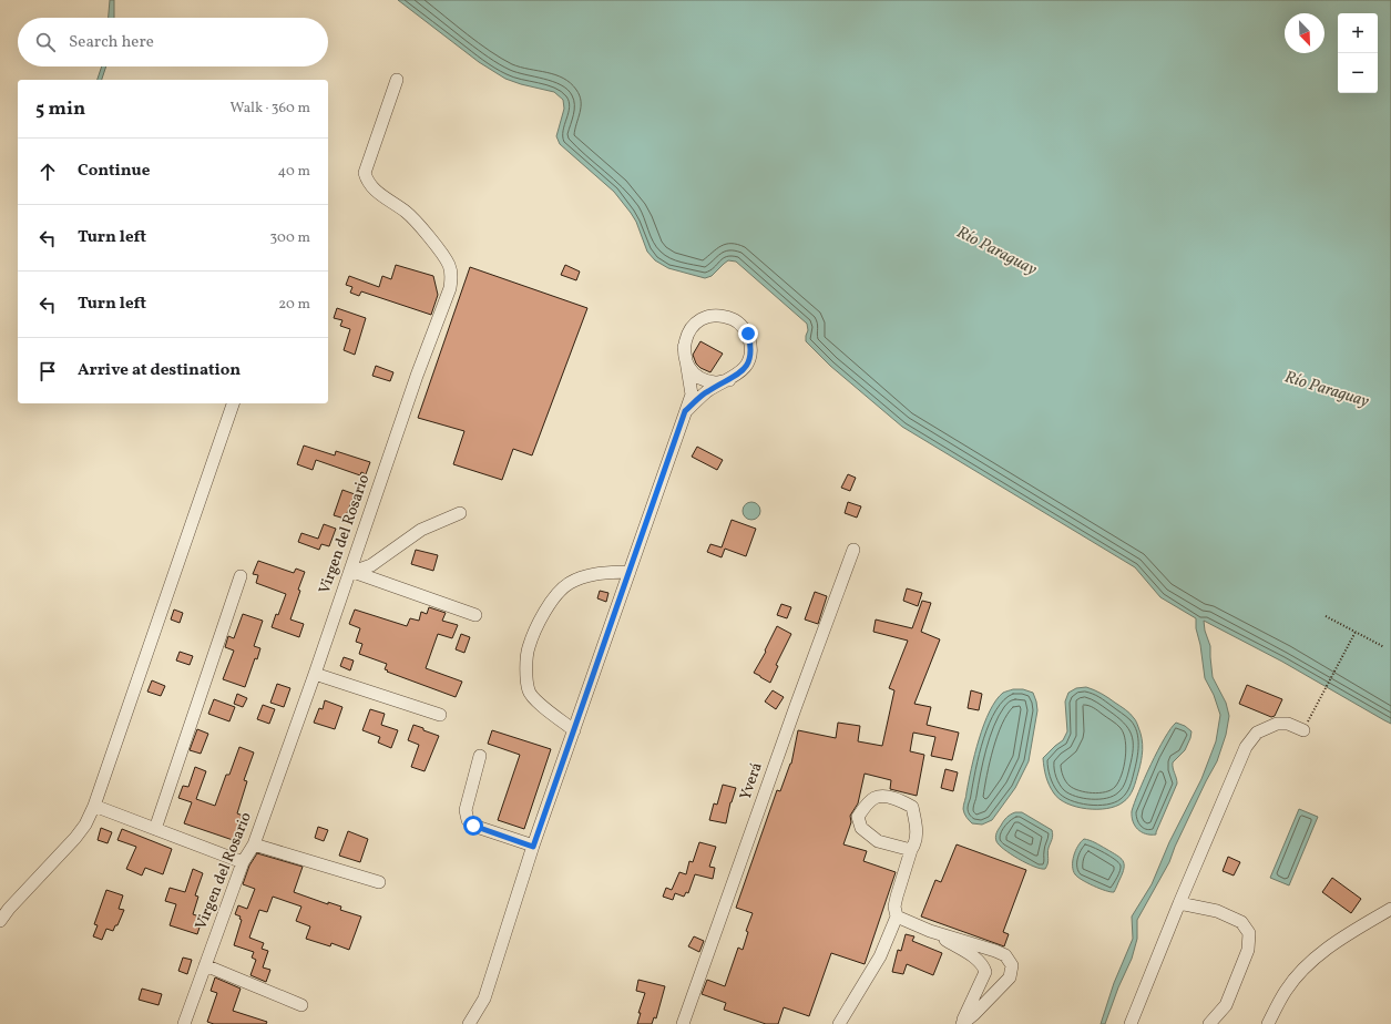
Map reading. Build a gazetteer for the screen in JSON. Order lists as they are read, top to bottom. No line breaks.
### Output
{"streets":{"street":["Virgen del Rosario","Yverá"]},"water":["Río Paraguay"],"north":"bottom right","page":{"map_buttons":["+","−"],"search":"Search here","heading":["5 min","Walk · 360 m"],"list":[["Continue","40 m"],["Turn left","300 m"],["Turn left","20 m"],"Arrive at destination"]}}
